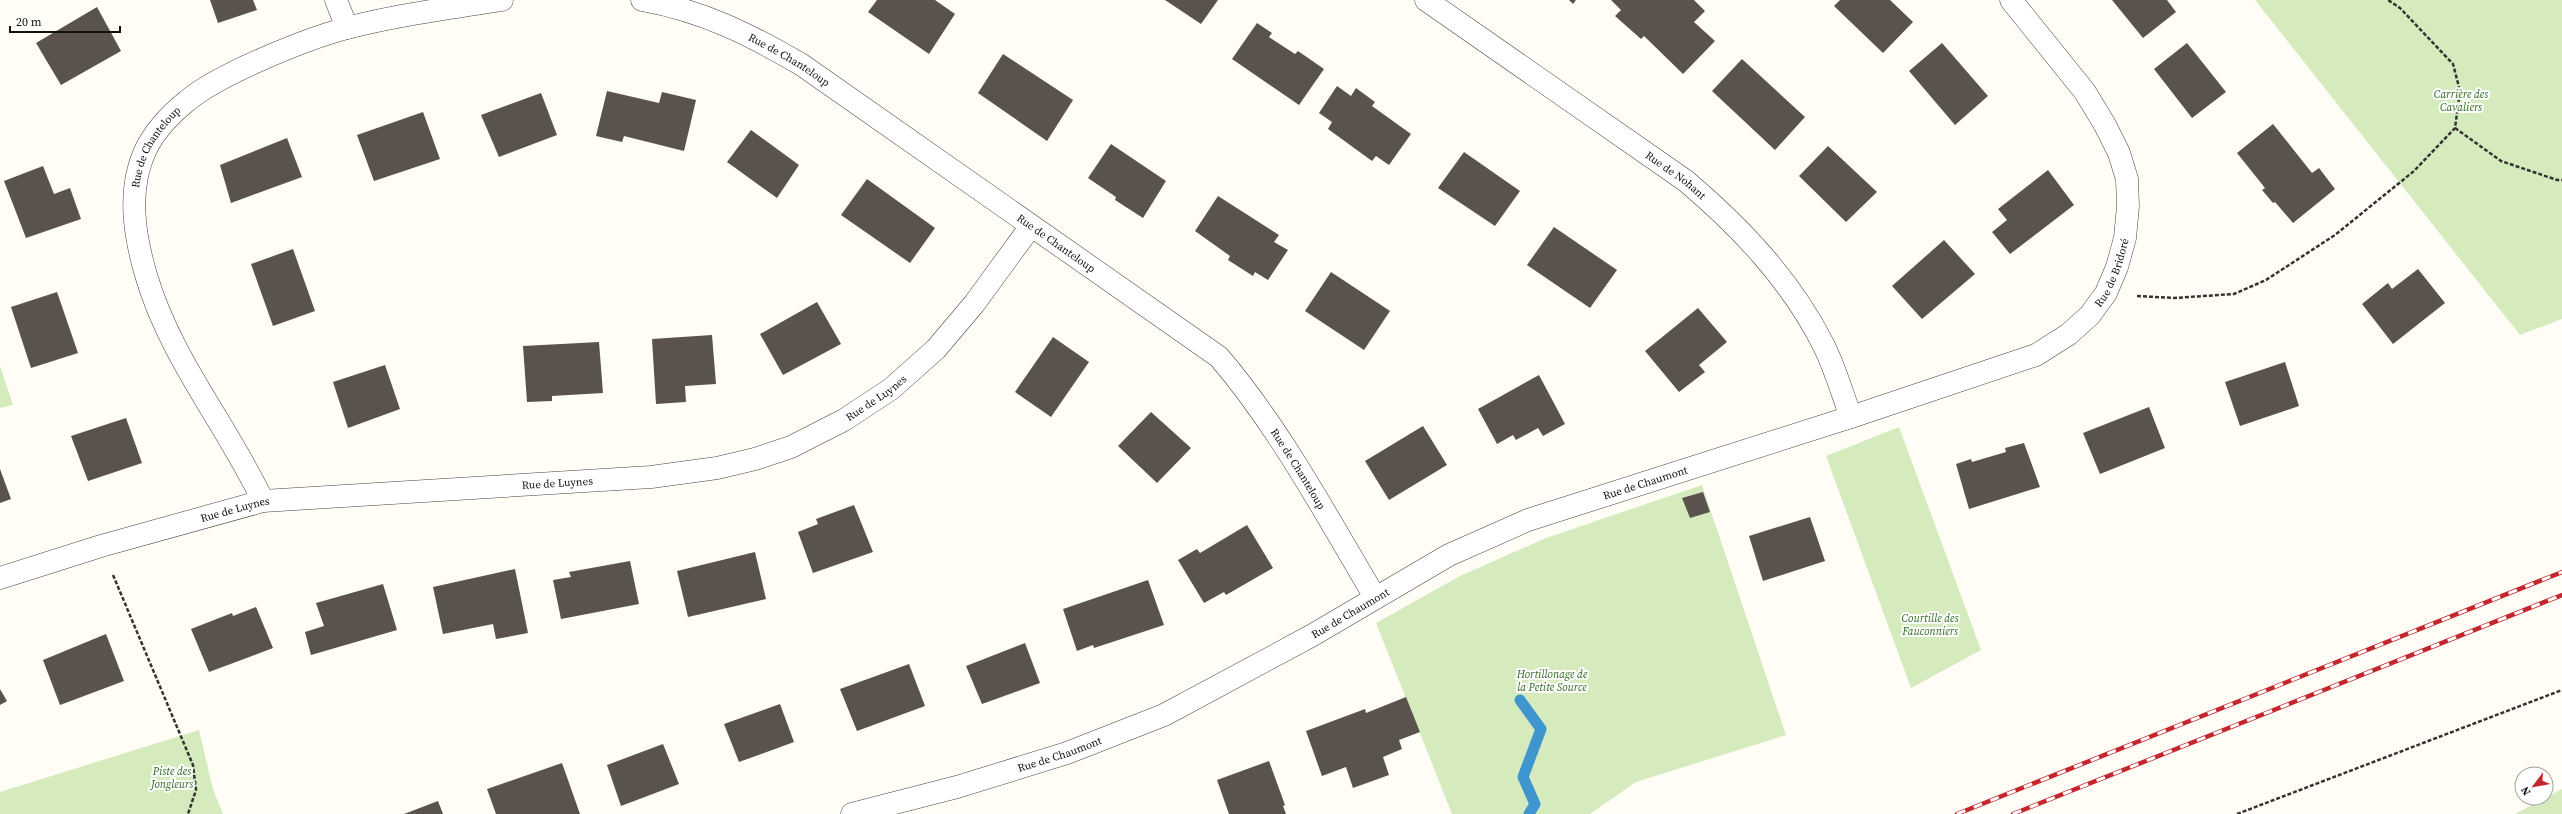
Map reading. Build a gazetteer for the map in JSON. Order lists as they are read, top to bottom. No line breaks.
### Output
{"streets":{"street":["Rue de Chanteloup","Rue de Nohant","Rue de Bridoré","Rue de Luynes","Rue de Chaumont"]},"crossings":[["Rue de Chanteloup","Rue de Luynes"],["Rue de Chanteloup","Rue de Chaumont"],["Rue de Nohant","Rue de Bridoré"],["Rue de Nohant","Rue de Chaumont"],["Rue de Bridoré","Rue de Chaumont"]],"parks":["Carrière des Cavaliers","Courtille des Fauconniers","Hortillonage de la Petite Source","Piste des Jongleurs"],"scale_bar":"20 m","north":"bottom left"}
